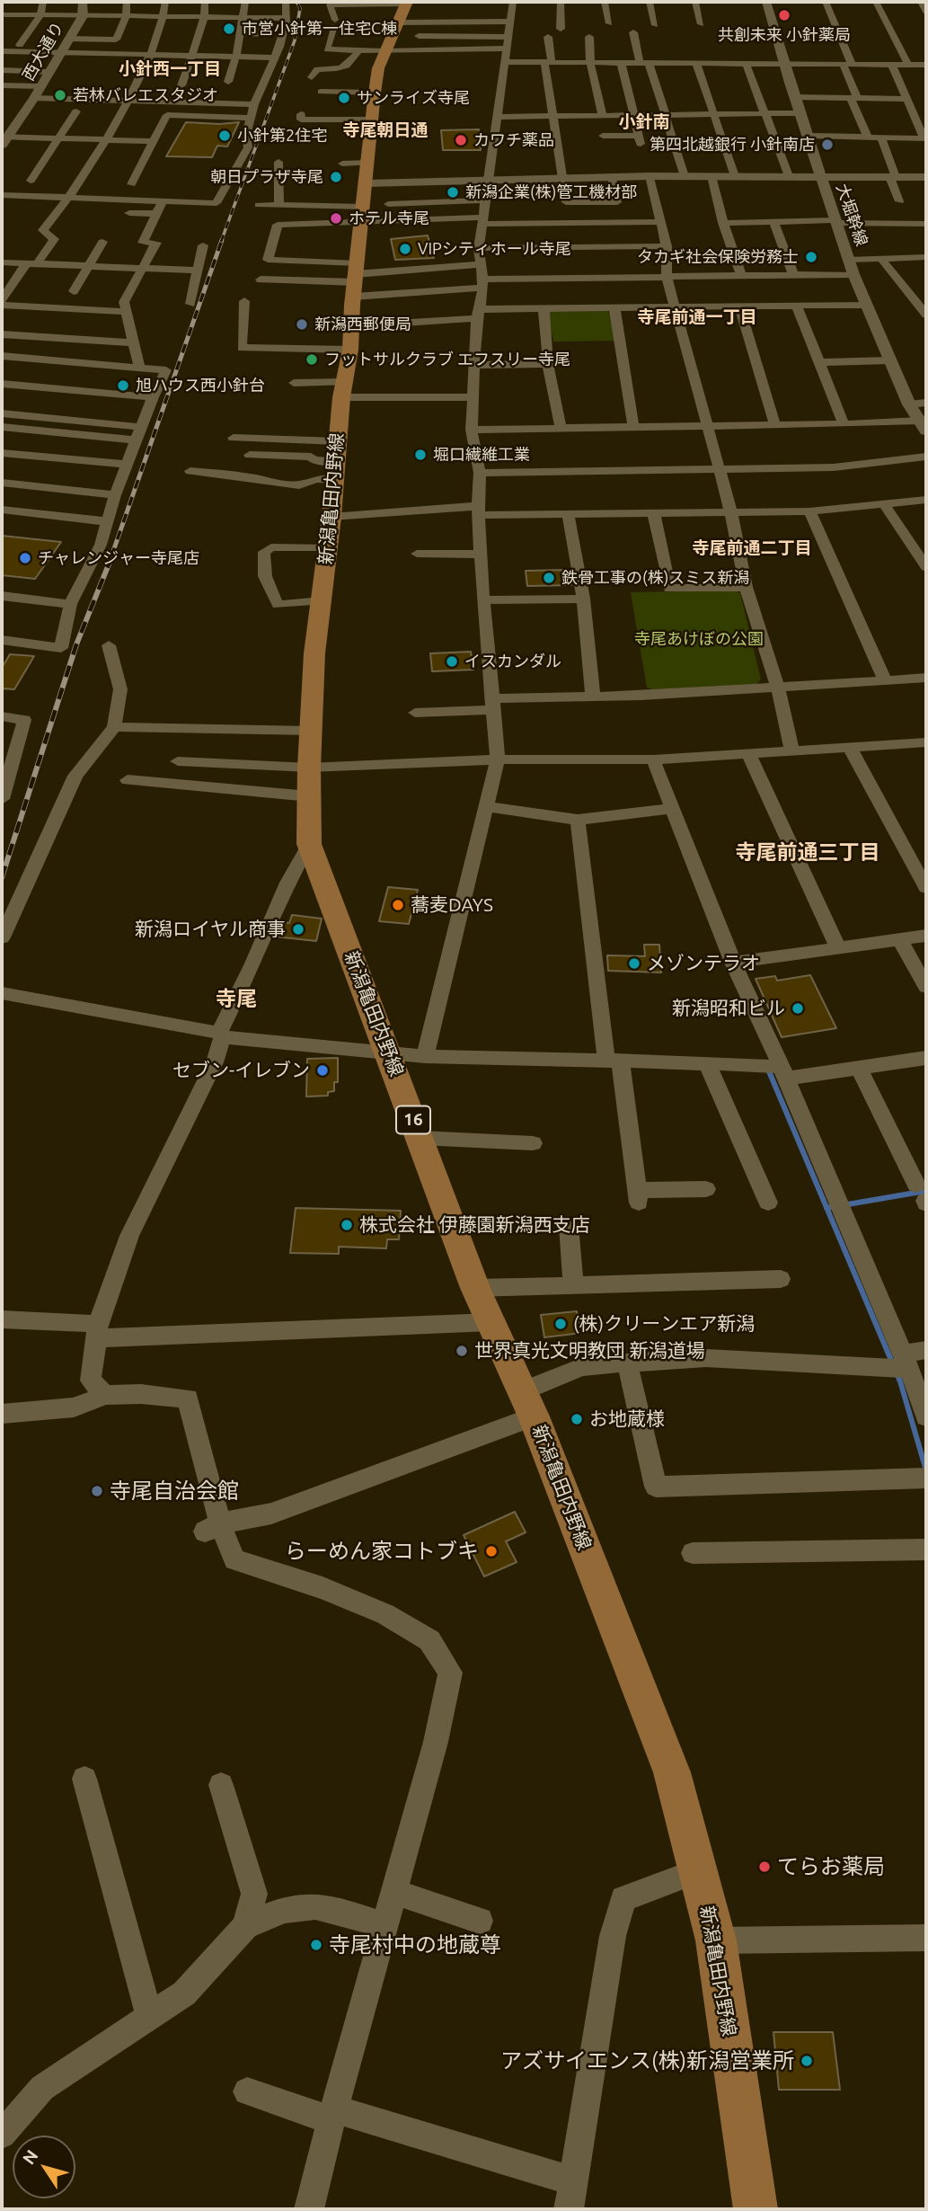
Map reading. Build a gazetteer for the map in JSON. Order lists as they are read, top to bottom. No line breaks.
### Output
{"streets":{"main road":["新潟亀田内野線","16"],"street":["西大通り","大堀幹線"]},"districts":["小針西一丁目","小針南","寺尾朝日通","寺尾前通一丁目","寺尾前通二丁目","寺尾前通三丁目","寺尾"],"parks":["寺尾あけぼの公園"],"places":["共創未来 小針薬局","市営小針第一住宅C棟","若林バレエスタジオ","サンライズ寺尾","小針第2住宅","カワチ薬品","第四北越銀行 小針南店","朝日プラザ寺尾","新潟企業(株)管工機材部","ホテル寺尾","VIPシティホール寺尾","タカギ社会保険労務士","新潟西郵便局","フットサルクラブ エフスリー寺尾","旭ハウス西小針台","堀口繊維工業","チャレンジャー寺尾店","鉄骨工事の(株)スミス新潟","イスカンダル","蕎麦DAYS","新潟ロイヤル商事","メゾンテラオ","新潟昭和ビル","セブン-イレブン","株式会社 伊藤園新潟西支店","(株)クリーンエア新潟","世界真光文明教団 新潟道場","お地蔵様","寺尾自治会館","らーめん家コトブキ","てらお薬局","寺尾村中の地蔵尊","アズサイエンス(株)新潟営業所"],"north":"top left"}
